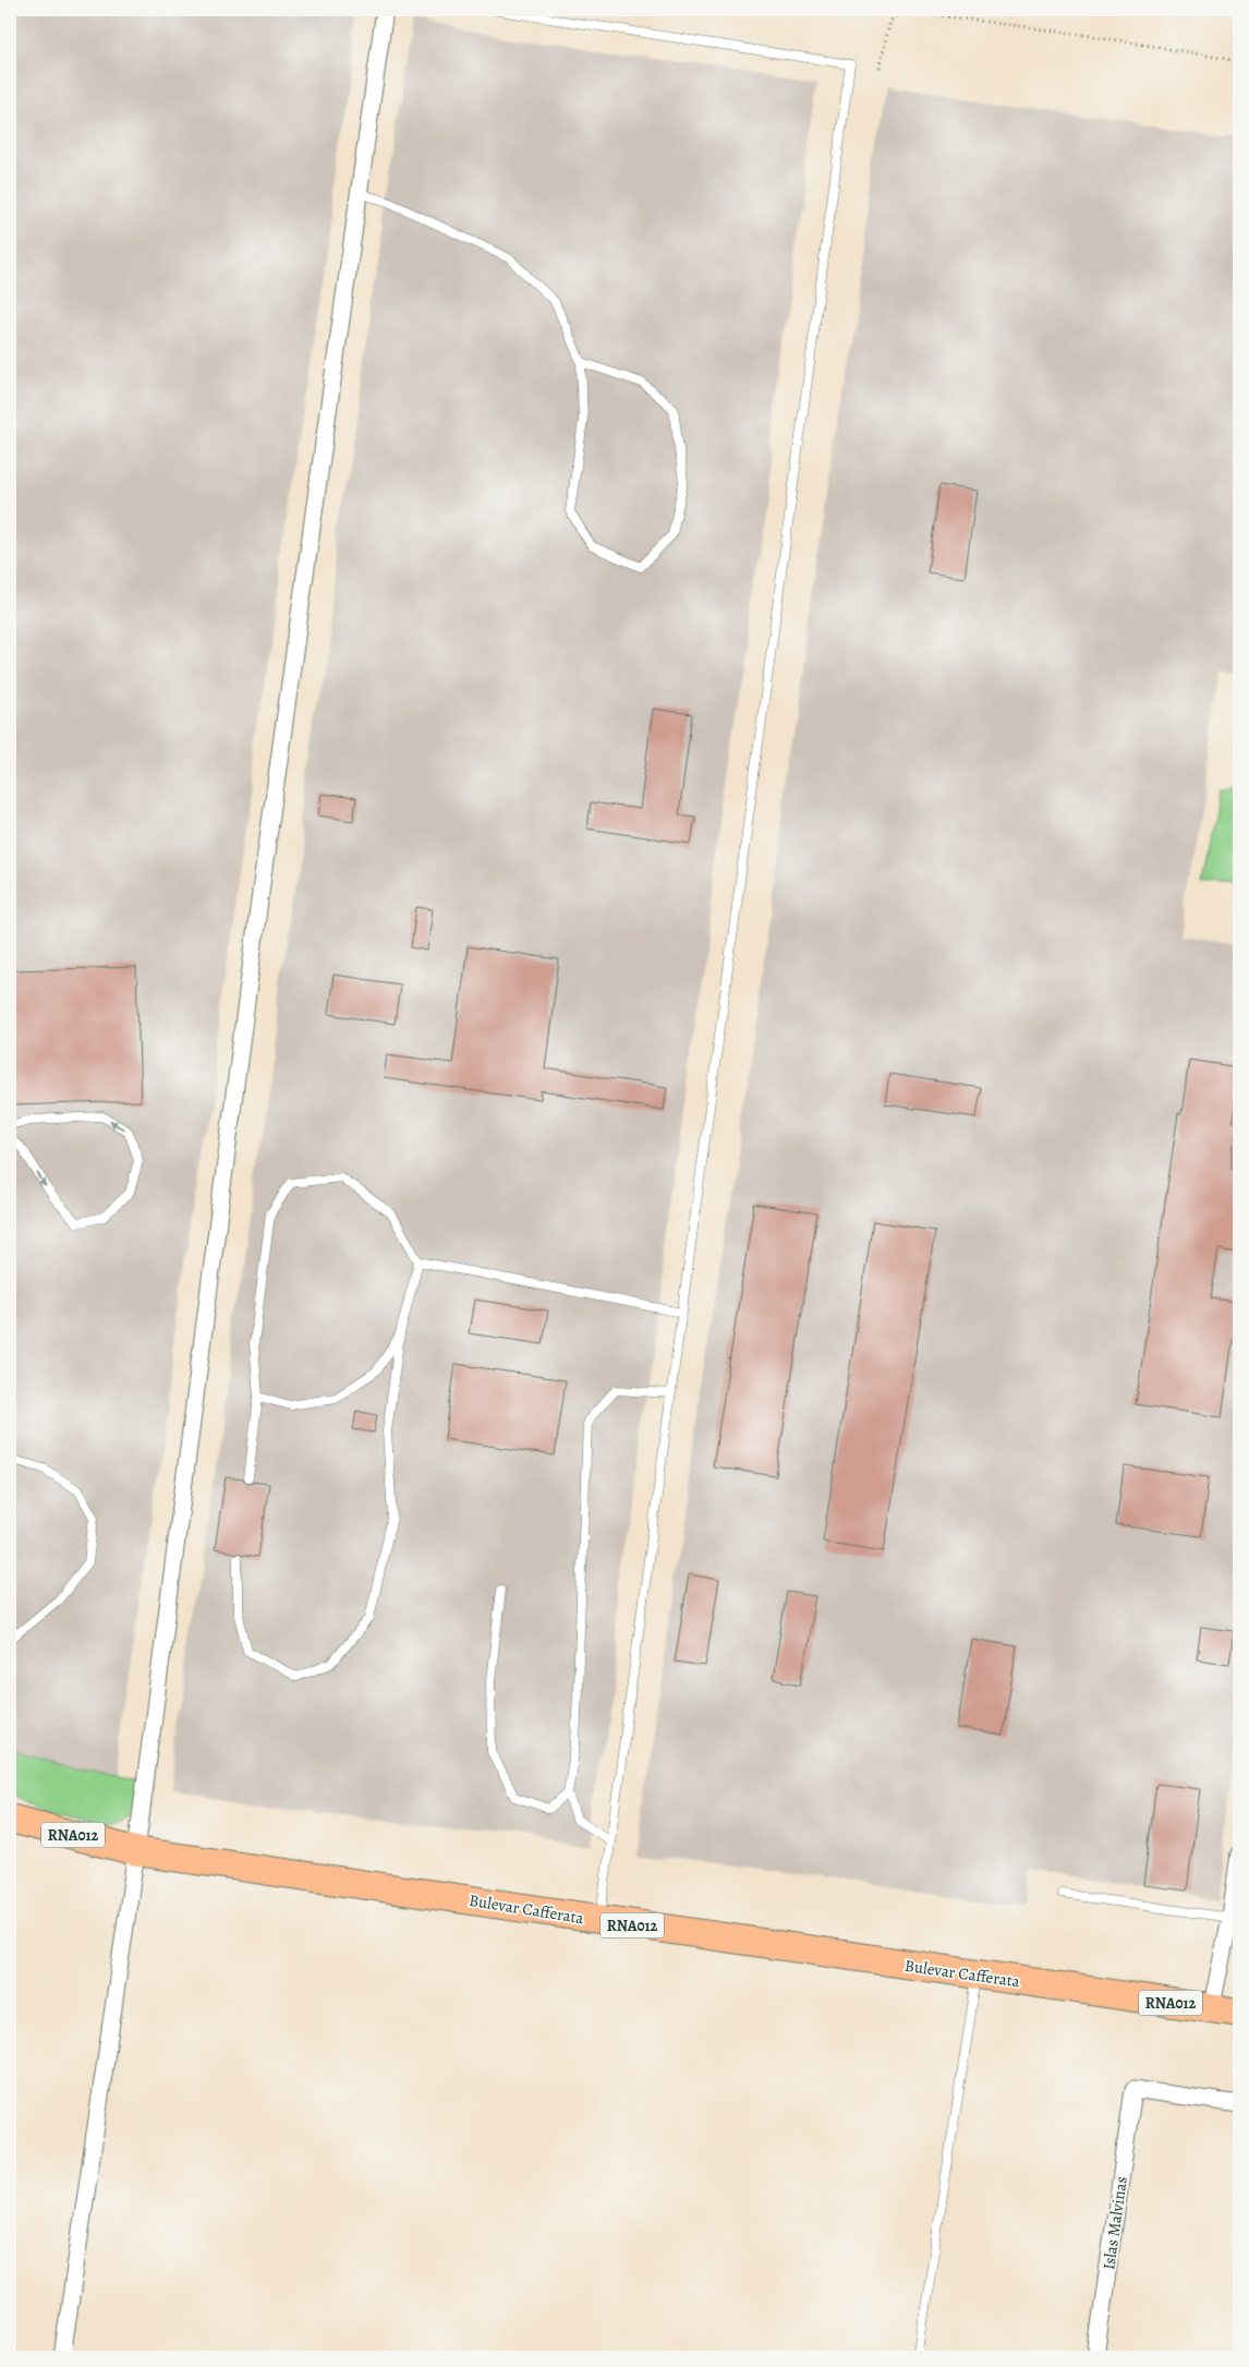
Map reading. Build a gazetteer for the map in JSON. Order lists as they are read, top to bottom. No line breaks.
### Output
{"streets":{"highway":["RNA012","Bulevar Cafferata"],"street":["Islas Malvinas"]}}
